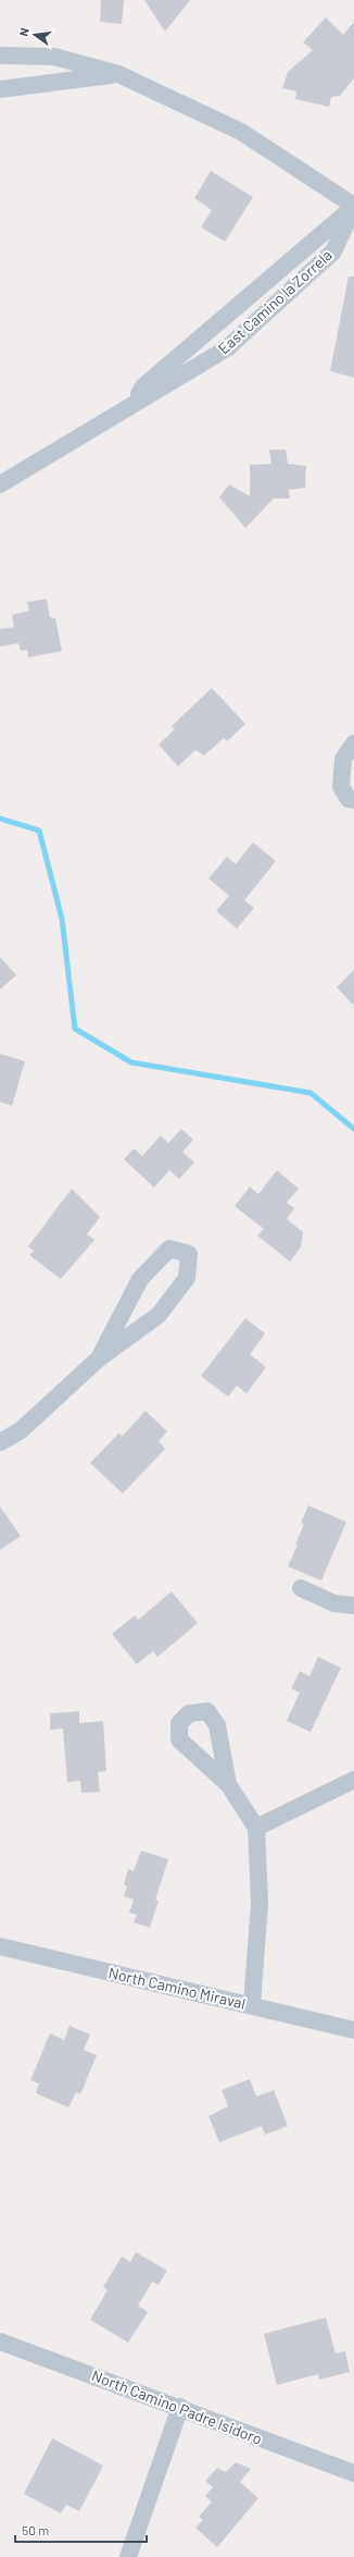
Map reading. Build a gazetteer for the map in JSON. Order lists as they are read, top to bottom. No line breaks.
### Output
{"streets":{"street":["East Camino la Zorrela","North Camino Miraval","North Camino Padre Isidoro"]},"scale_bar":"50 m","north":"left"}
